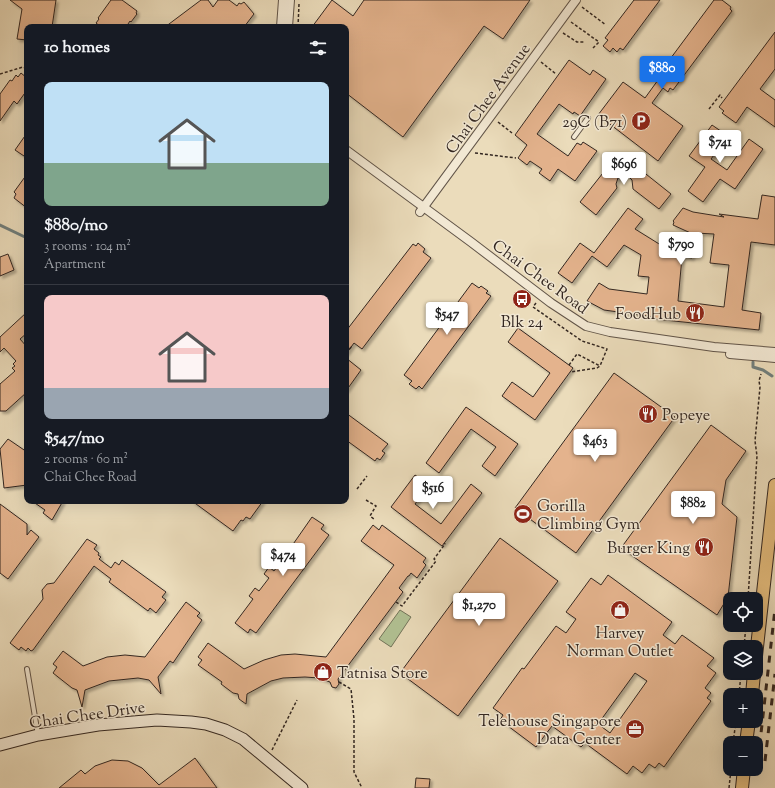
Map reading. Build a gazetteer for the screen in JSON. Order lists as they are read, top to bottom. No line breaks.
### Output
{"streets":{"street":["Chai Chee Avenue","Chai Chee Road","Chai Chee Drive"]},"crossings":[["Chai Chee Avenue","Chai Chee Road"]],"places":{"parking":["29C (B71)"],"bus stop":["Blk 24"],"restaurant":["FoodHub","Popeye","Burger King"],"sports":["Gorilla Climbing Gym"],"shop":["Harvey Norman Outlet","Tatnisa Store"],"office":["Telehouse Singapore Data Center"]},"page":{"heading":"10 homes","price":["$880","$741","$696","$790","$547","$463","$516","$882","$474","$1,270"],"list":[{"name":"$880/mo","note":"3 rooms · 104 m² · Apartment"},{"name":"$547/mo","note":"2 rooms · 60 m² · Chai Chee Road"}],"map_buttons":["+","−"]}}
